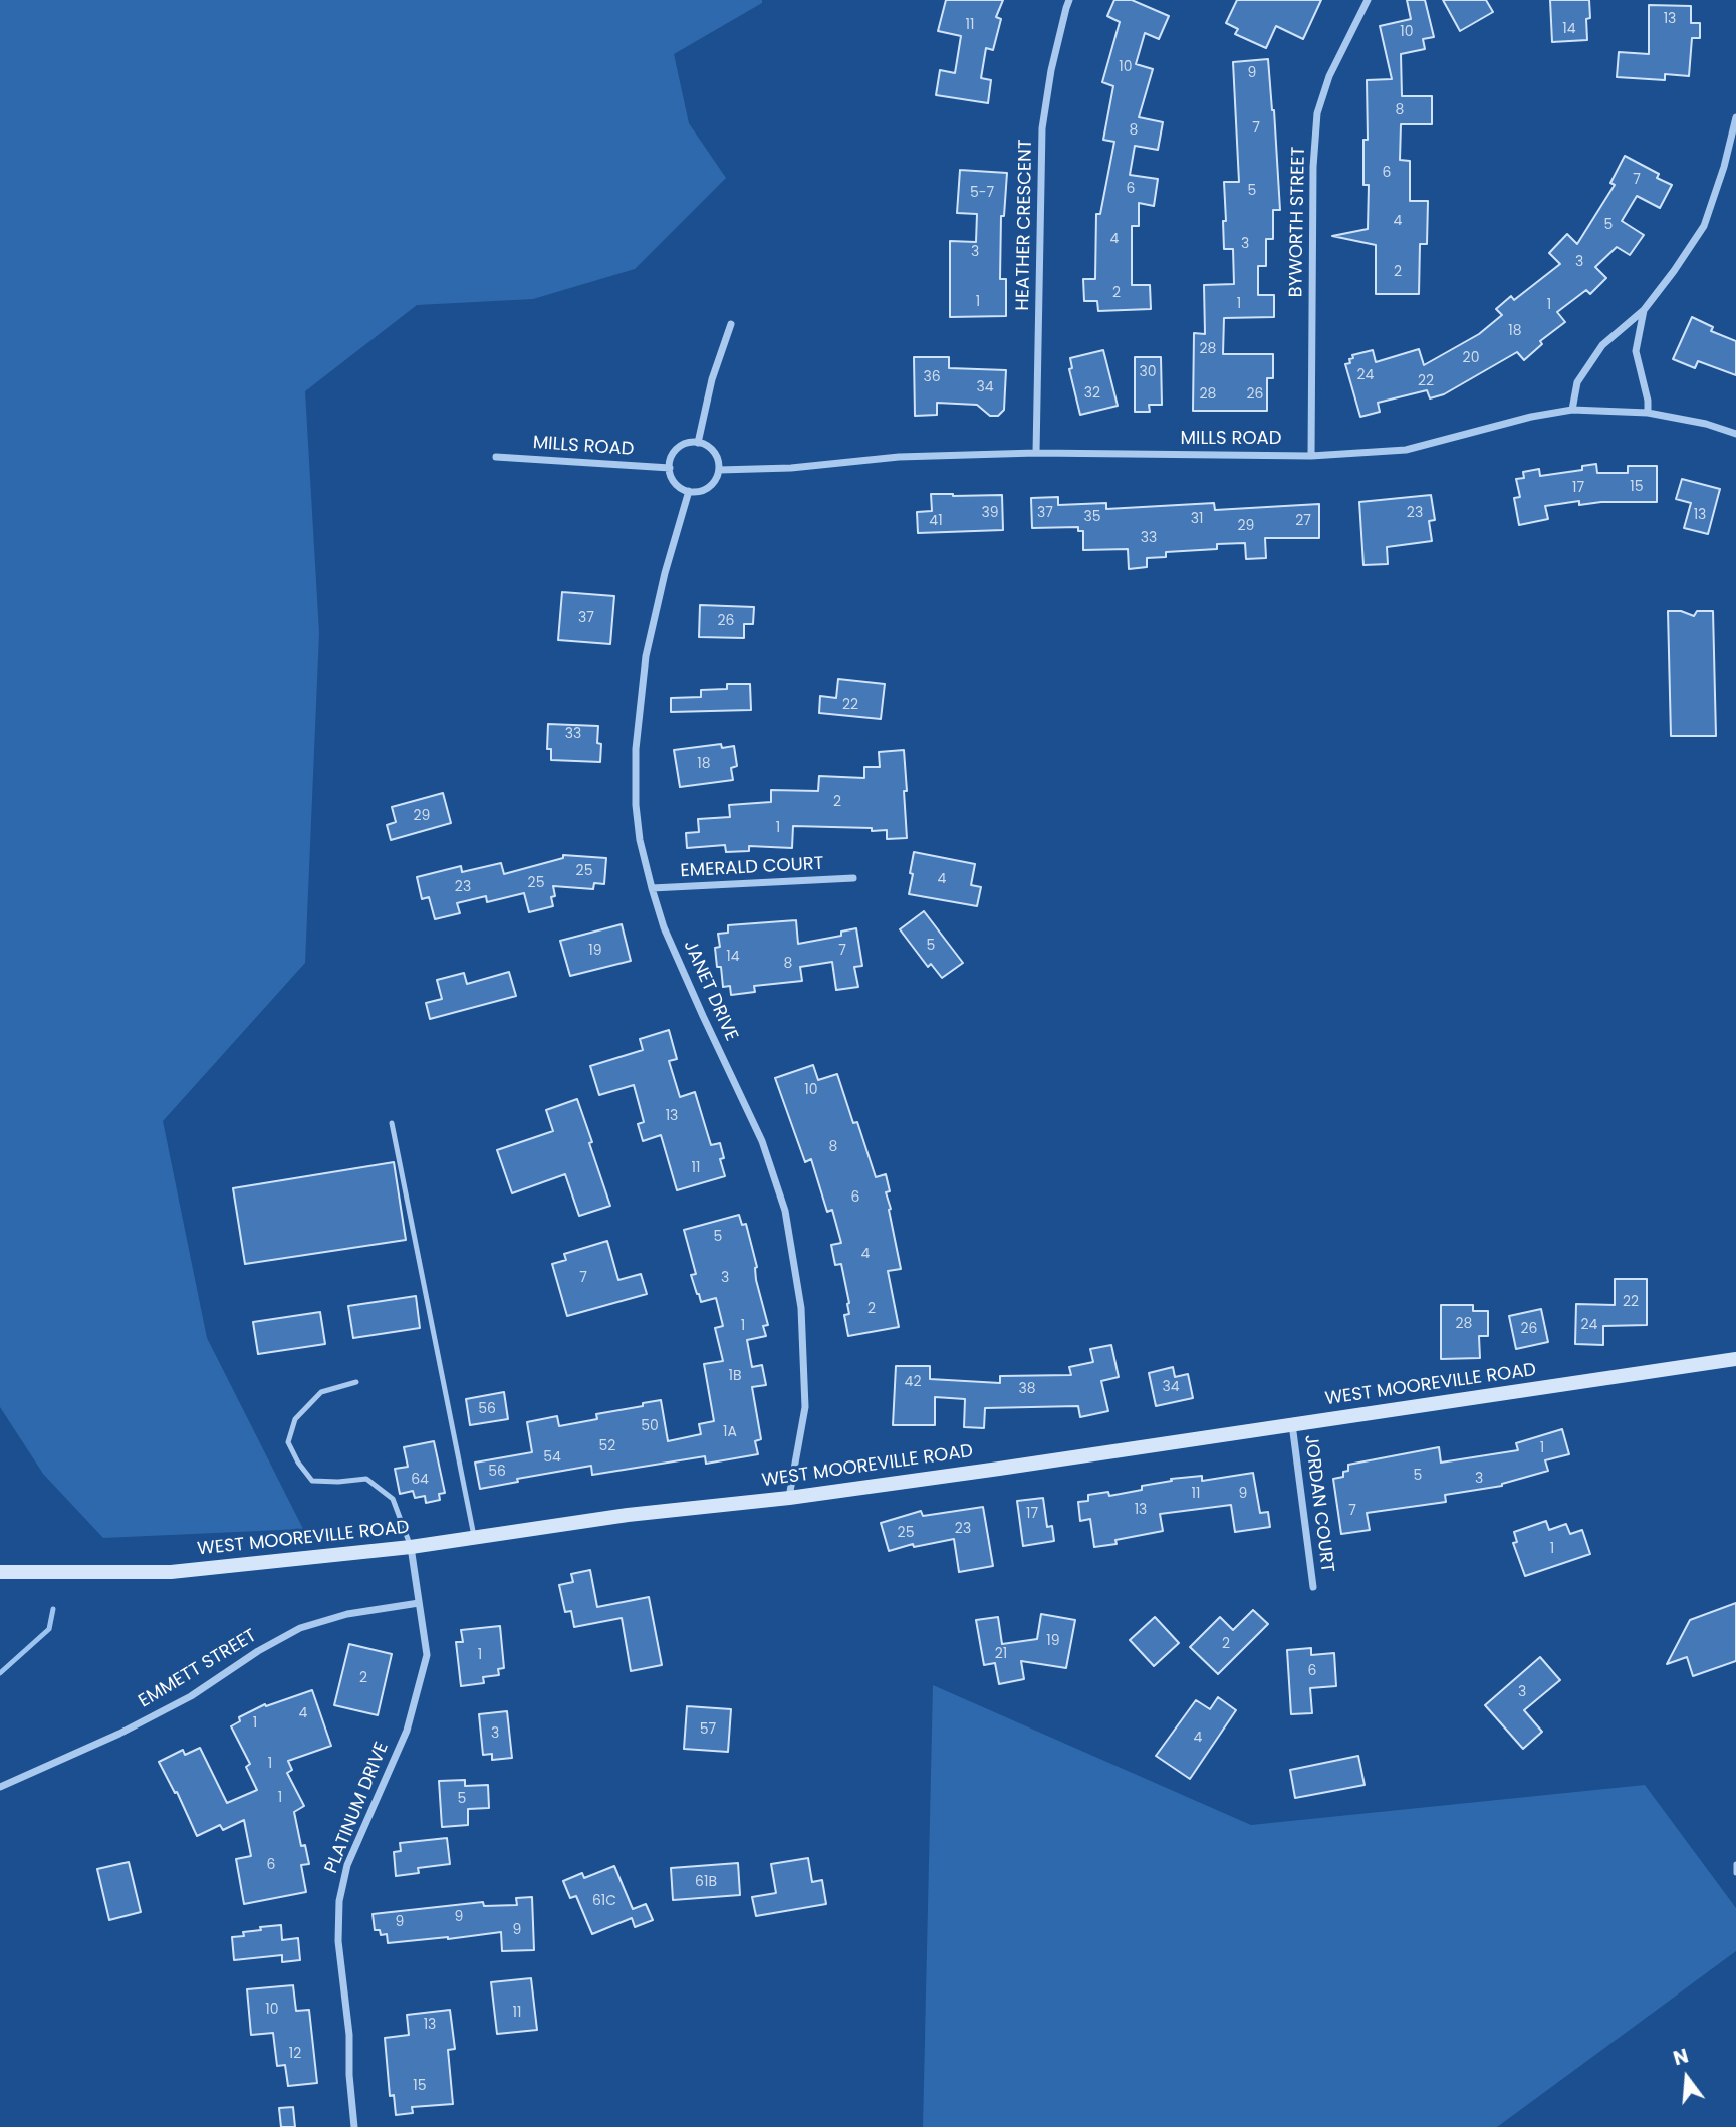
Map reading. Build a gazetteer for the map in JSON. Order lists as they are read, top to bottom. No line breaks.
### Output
{"streets":{"main road":["WEST MOOREVILLE ROAD"],"street":["BYWORTH STREET","HEATHER CRESCENT","MILLS ROAD","EMERALD COURT","JANET DRIVE","JORDAN COURT","EMMETT STREET","PLATINUM DRIVE"]},"crossings":[["BYWORTH STREET","MILLS ROAD"],["HEATHER CRESCENT","MILLS ROAD"],["MILLS ROAD","JANET DRIVE"],["EMERALD COURT","JANET DRIVE"],["JANET DRIVE","WEST MOOREVILLE ROAD"],["WEST MOOREVILLE ROAD","JORDAN COURT"],["WEST MOOREVILLE ROAD","PLATINUM DRIVE"],["EMMETT STREET","PLATINUM DRIVE"]],"house_numbers":["13","11","14","10","10","9","8","7","8","6","7","6","5","5-7","4","5","4","3","3","3","2","2","1","1","1","18","28","20","30","24","36","22","34","32","28","26","15","17","39","37","23","13","35","31","41","27","29","33","37","26","22","33","18","2","29","1","25","4","25","23","5","19","7","14","8","10","13","8","11","6","5","4","7","3","22","2","28","24","1","26","1B","42","34","38","56","50","1A","52","1","54","56","5","3","64","11","9","13","7","17","23","25","1","19","2","21","1","6","2","3","4","1","57","3","4","1","1","5","6","61B","61C","9","9","9","10","11","13","12","15"],"north":"top"}
